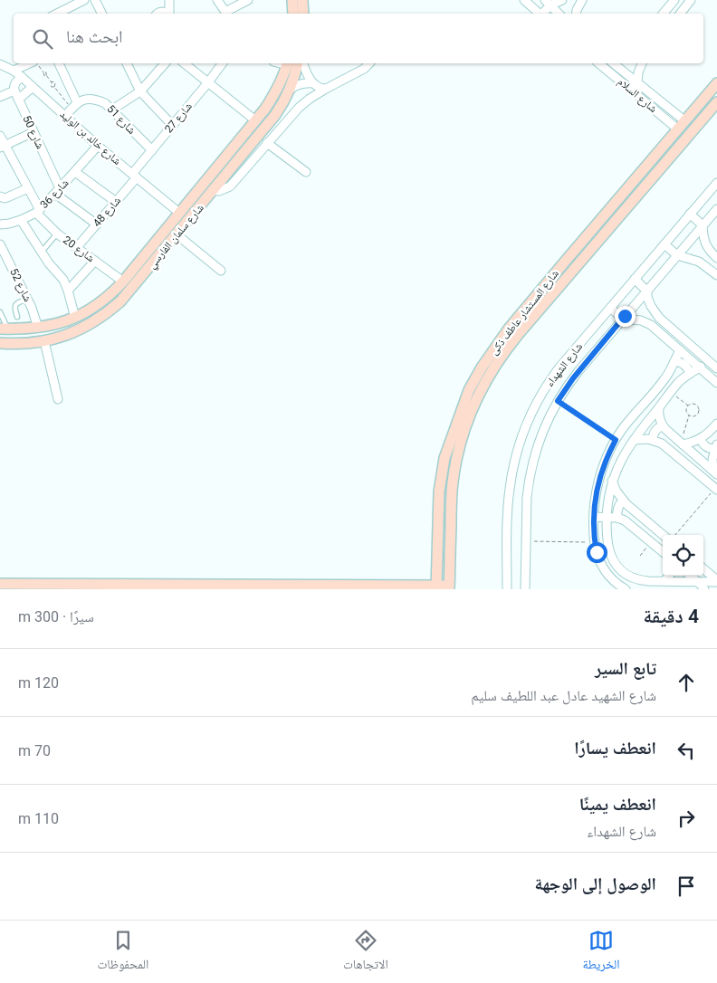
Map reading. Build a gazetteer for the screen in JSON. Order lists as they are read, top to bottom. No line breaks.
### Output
{"streets":{"street":["شارع السلام","شارع 27","شارع 51","شارع 50","شارع خالد بن الوليد","شارع 36","شارع 48","شارع سلمان الفارسي","شارع 20","شارع 52","شارع المستشار عاطف ذكى","شارع الشهداء"]},"crossings":[["شارع السلام","شارع المستشار عاطف ذكى"],["شارع 27","شارع 51"],["شارع 27","شارع خالد بن الوليد"],["شارع 27","شارع 48"],["شارع 50","شارع 36"],["شارع خالد بن الوليد","شارع 36"],["شارع خالد بن الوليد","شارع 48"],["شارع خالد بن الوليد","شارع سلمان الفارسي"],["شارع 36","شارع 20"],["شارع 48","شارع 20"],["شارع سلمان الفارسي","شارع 20"],["شارع سلمان الفارسي","شارع 52"]],"page":{"search":"ابحث هنا","heading":["4 دقيقة","سيرًا · 300 m"],"list":[["تابع السير","شارع الشهيد عادل عبد اللطيف سليم","120 m"],["انعطف يسارًا","70 m"],["انعطف يمينًا","شارع الشهداء","110 m"],"الوصول إلى الوجهة"],"nav":["الخريطة","الاتجاهات","المحفوظات"]}}
